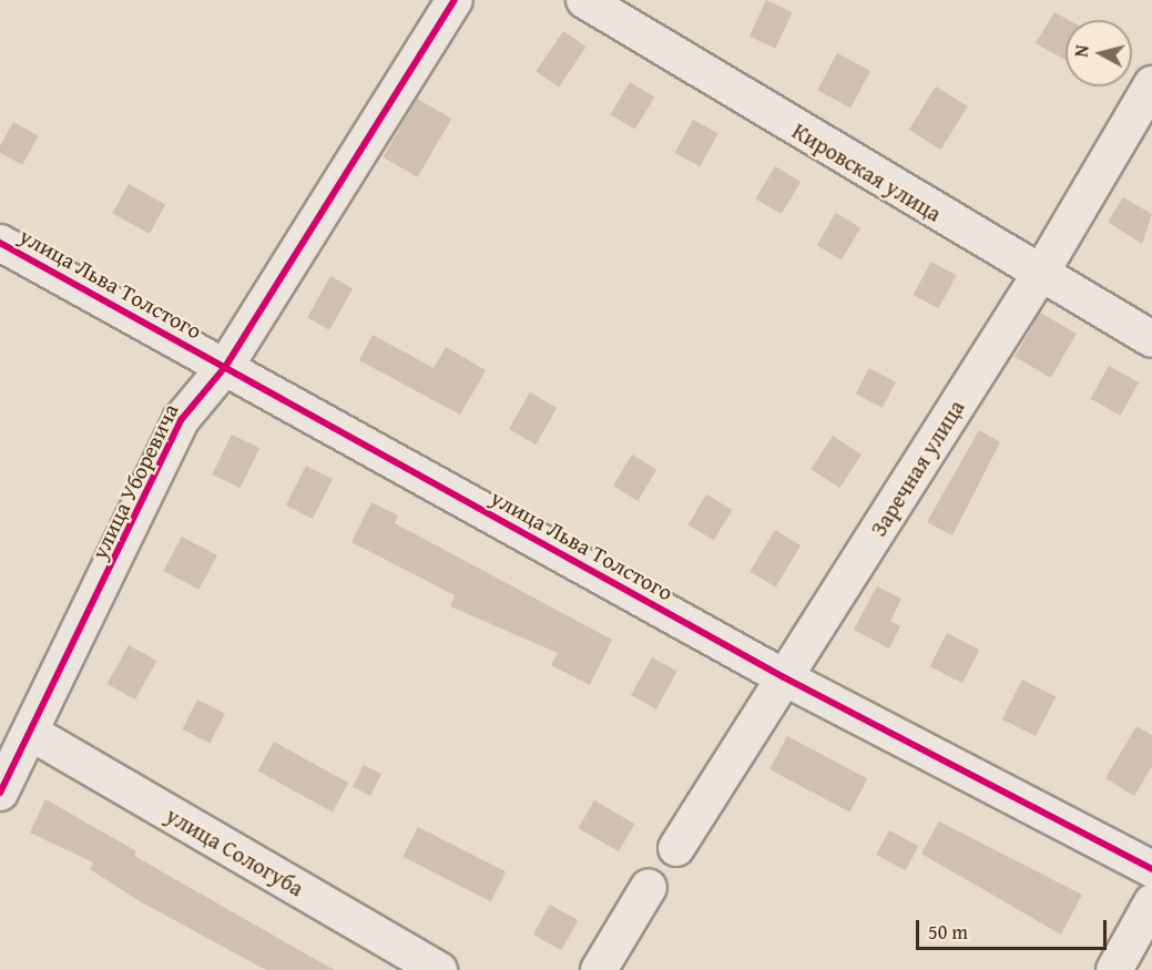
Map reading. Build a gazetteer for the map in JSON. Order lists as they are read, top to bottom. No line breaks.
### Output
{"streets":{"street":["Кировская улица","улица Льва Толстого","Заречная улица","улица Уборевича","улица Сологуба"]},"crossings":[["Кировская улица","Заречная улица"],["улица Льва Толстого","Заречная улица"],["улица Льва Толстого","улица Уборевича"],["улица Уборевича","улица Сологуба"]],"scale_bar":"50 m","north":"left"}
